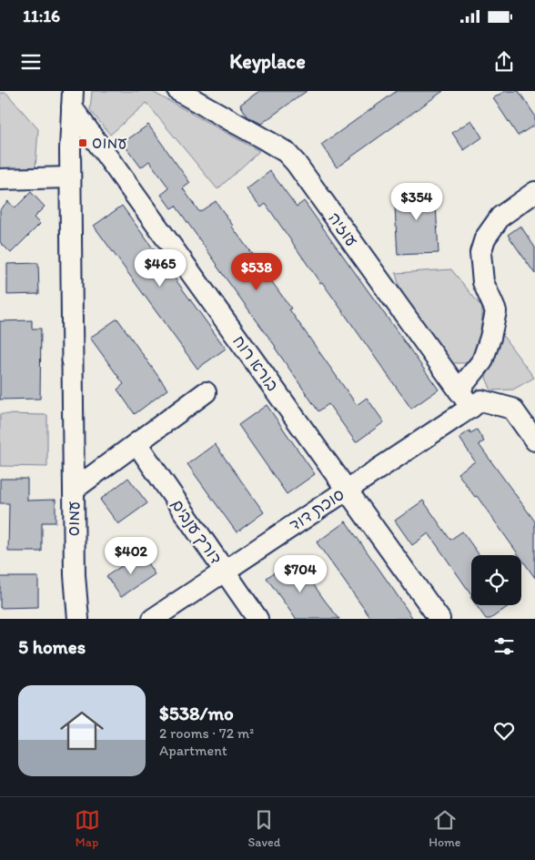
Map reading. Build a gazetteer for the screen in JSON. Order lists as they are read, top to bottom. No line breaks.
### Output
{"streets":{"street":["עוזיה","בורא רוח","סוכת דוד","עמוס","דורך ענבים"]},"crossings":[["עוזיה","סוכת דוד"],["בורא רוח","סוכת דוד"],["בורא רוח","עמוס"],["סוכת דוד","דורך ענבים"]],"places":{"transit":["עמוס"]},"page":{"status":"11:16","header":"Keyplace","price":["$354","$465","$538","$402","$704"],"heading":"5 homes","list":[{"name":"$538/mo","note":"2 rooms · 72 m² · Apartment"}],"tabs":["Map","Saved","Home"]}}
